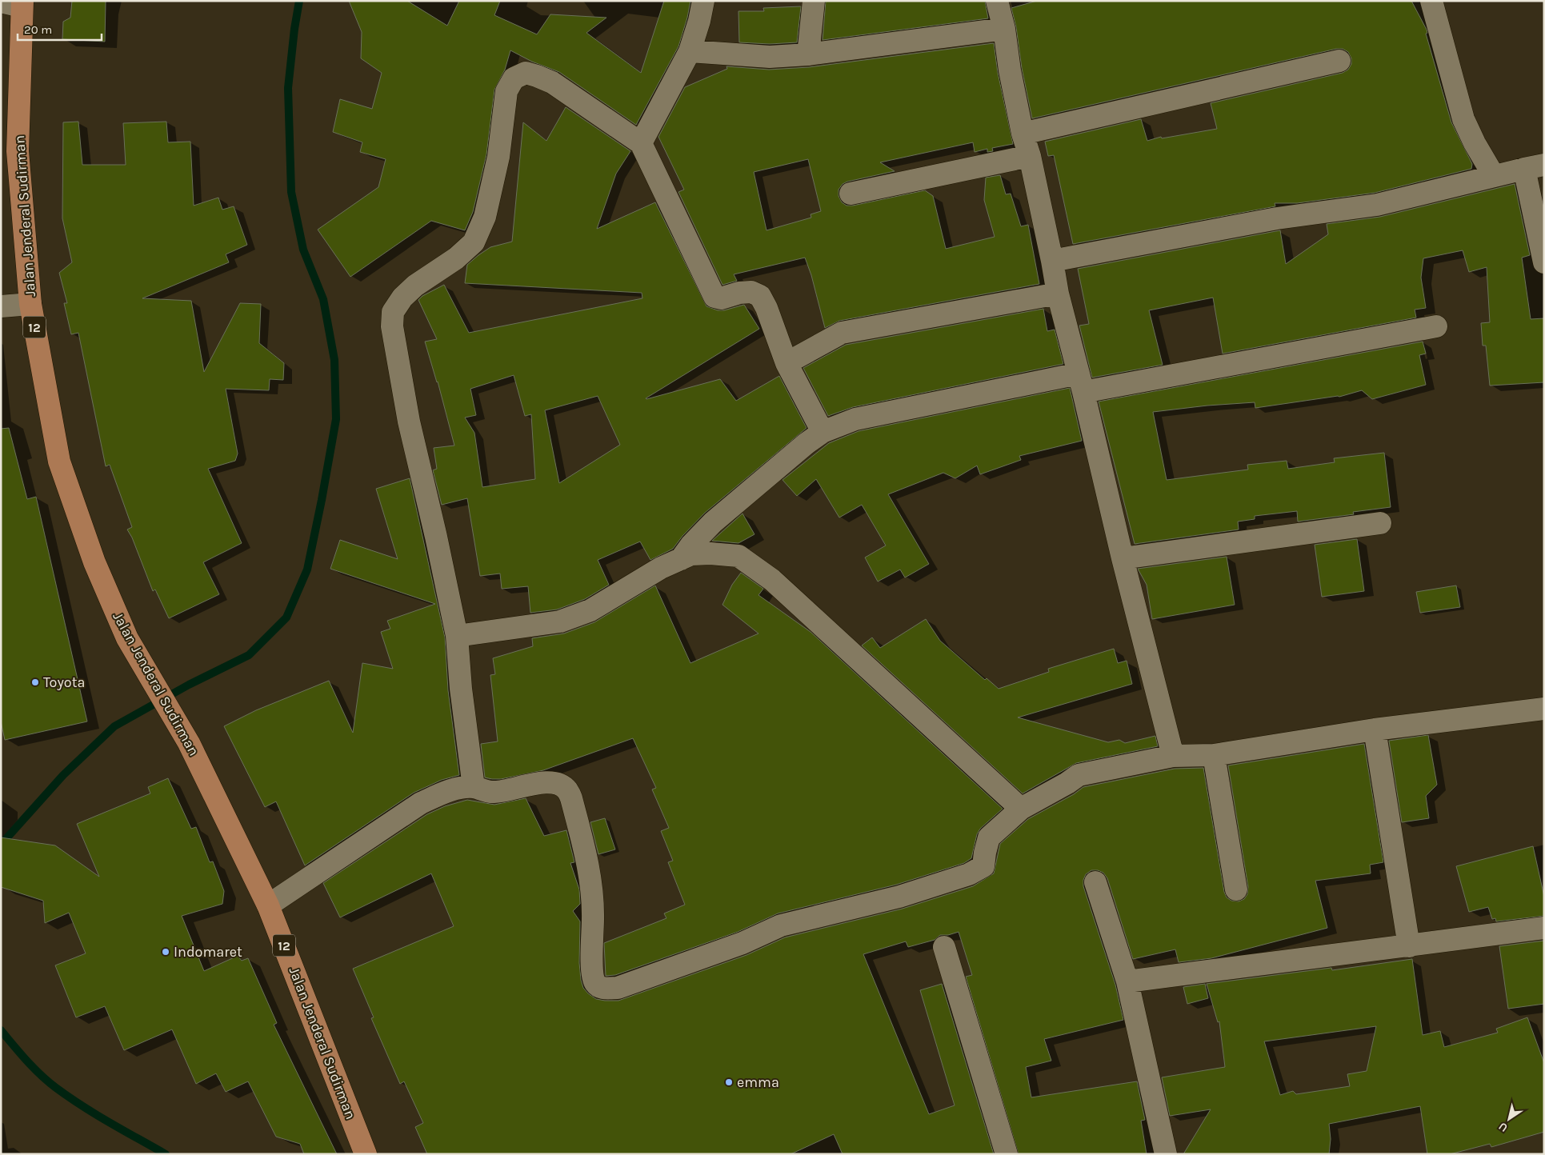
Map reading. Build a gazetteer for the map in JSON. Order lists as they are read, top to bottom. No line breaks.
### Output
{"streets":{"highway":["Jalan Jenderal Sudirman","12"]},"places":["Toyota","Indomaret","emma"],"scale_bar":"20 m","north":"bottom left"}
